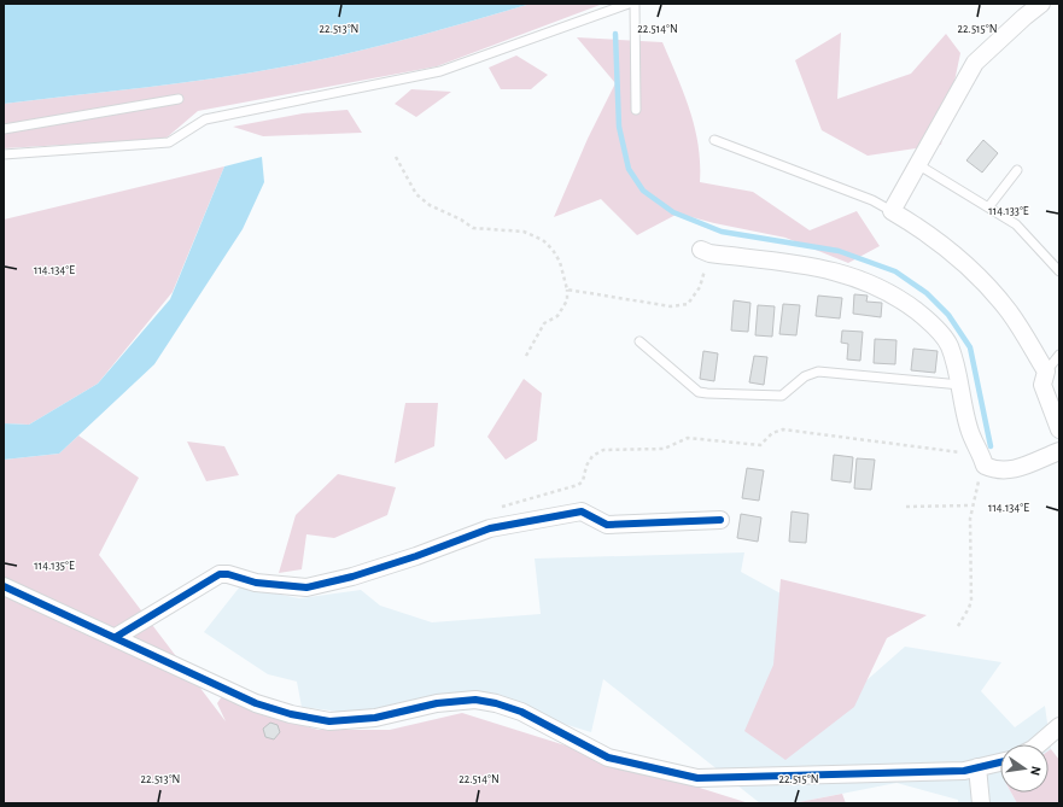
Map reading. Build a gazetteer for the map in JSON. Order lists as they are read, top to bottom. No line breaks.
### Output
{"north":"right","coordinates":["22.513°N","22.514°N","22.515°N","114.133°E","114.134°E","114.135°E"]}
